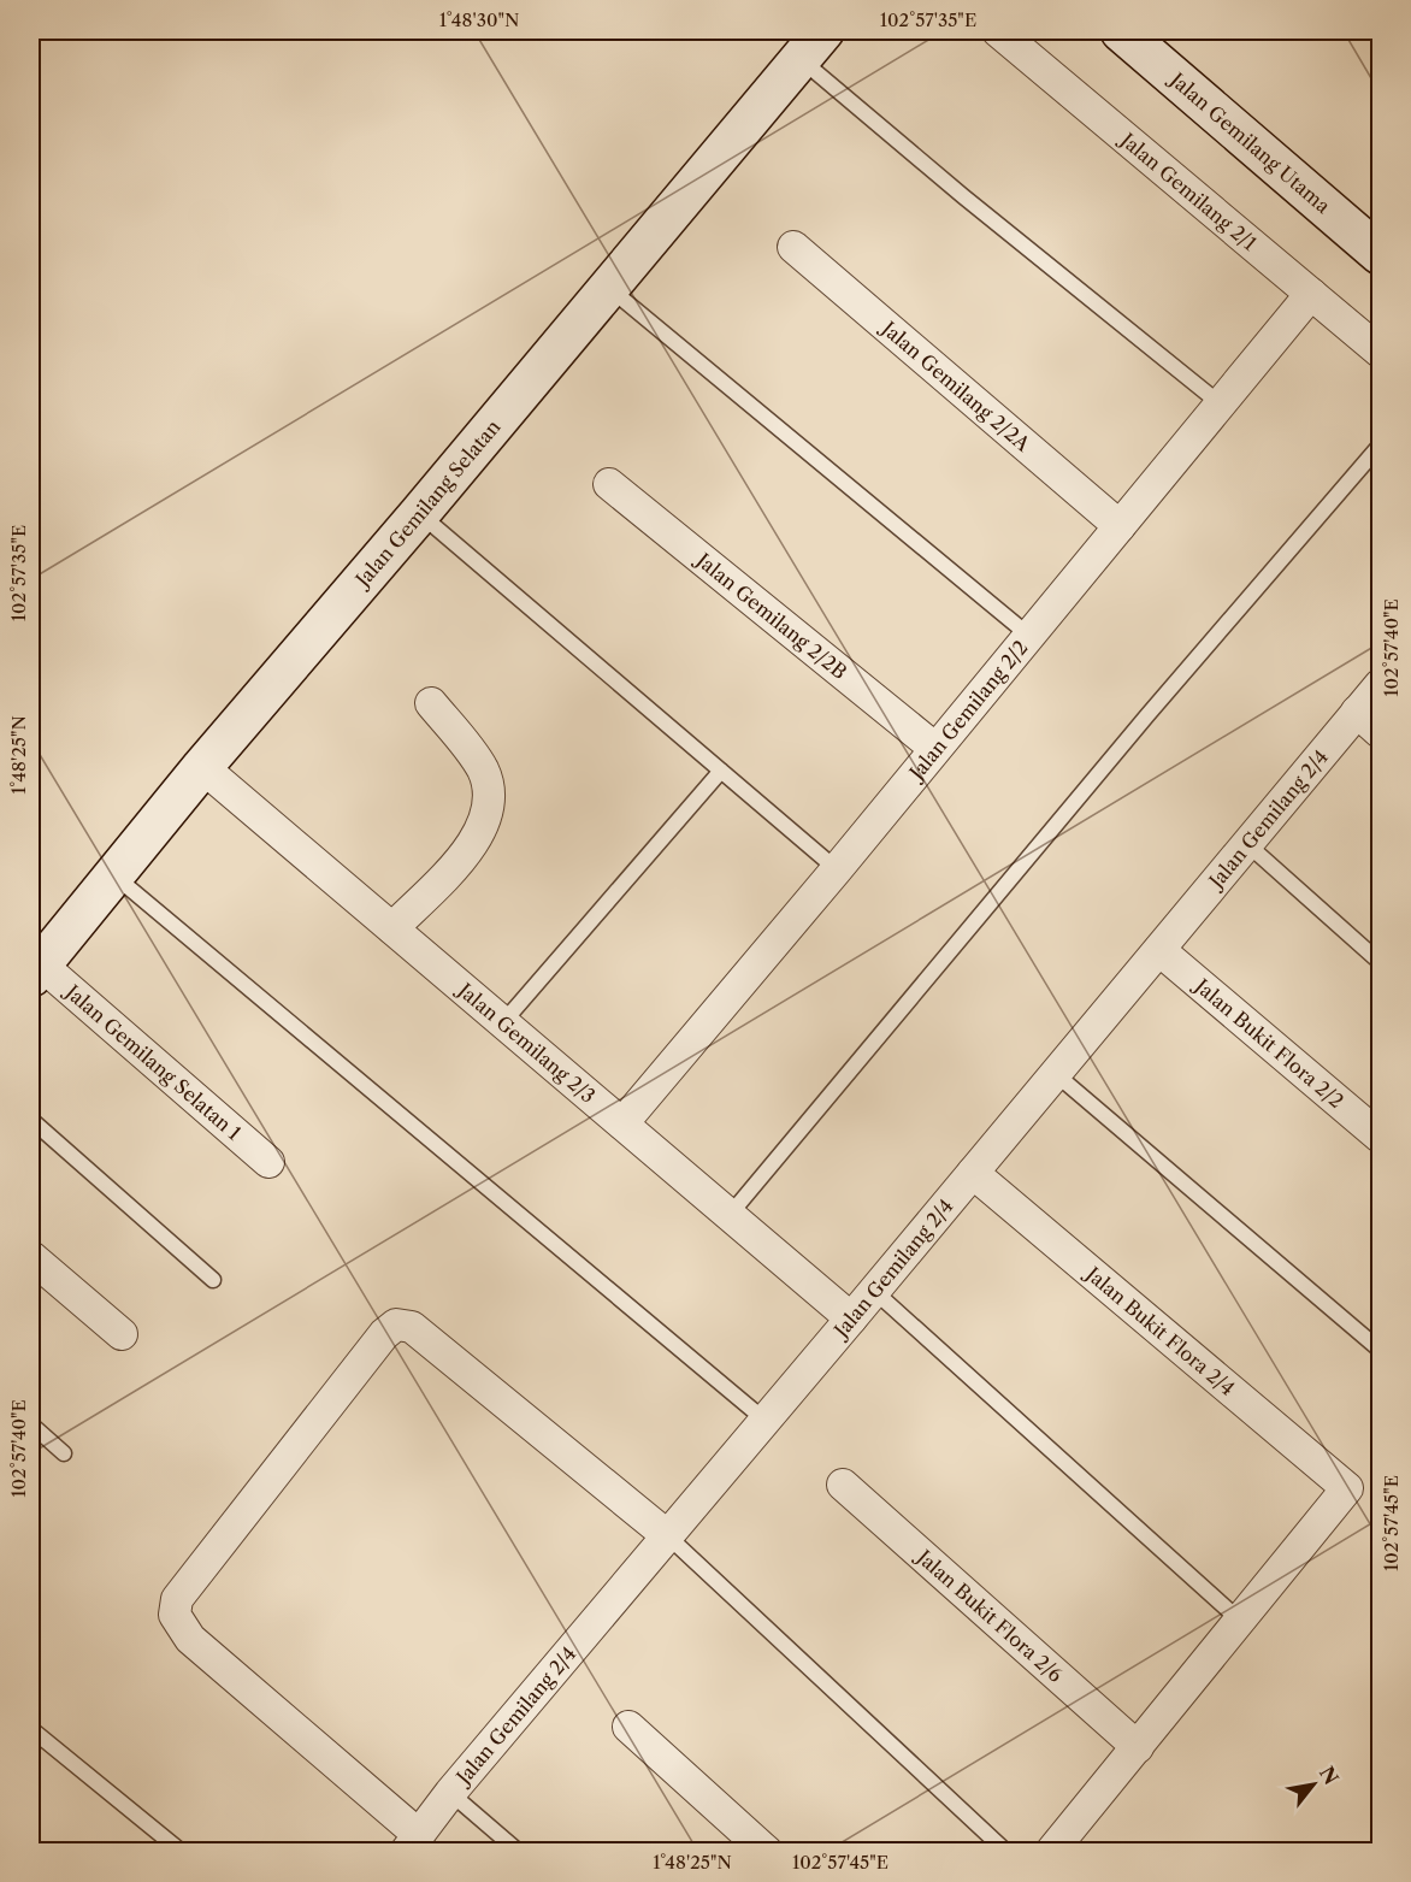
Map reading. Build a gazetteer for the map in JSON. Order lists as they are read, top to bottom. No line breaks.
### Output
{"streets":{"street":["Jalan Gemilang Utama","Jalan Gemilang 2/1","Jalan Gemilang 2/2A","Jalan Gemilang Selatan","Jalan Gemilang 2/2B","Jalan Gemilang 2/2","Jalan Gemilang 2/4","Jalan Gemilang 2/3","Jalan Bukit Flora 2/2","Jalan Gemilang Selatan 1","Jalan Bukit Flora 2/4","Jalan Bukit Flora 2/6"]},"crossings":[["Jalan Gemilang 2/1","Jalan Gemilang 2/2"],["Jalan Gemilang 2/2A","Jalan Gemilang 2/2"],["Jalan Gemilang Selatan","Jalan Gemilang 2/3"],["Jalan Gemilang Selatan","Jalan Gemilang Selatan 1"],["Jalan Gemilang 2/2B","Jalan Gemilang 2/2"],["Jalan Gemilang 2/2","Jalan Gemilang 2/3"],["Jalan Gemilang 2/4","Jalan Gemilang 2/3"],["Jalan Gemilang 2/4","Jalan Bukit Flora 2/2"],["Jalan Gemilang 2/4","Jalan Bukit Flora 2/4"]],"north":"top right","coordinates":["1°48'30\"N","102°57'35\"E","102°57'40\"E","1°48'25\"N","102°57'45\"E"]}
